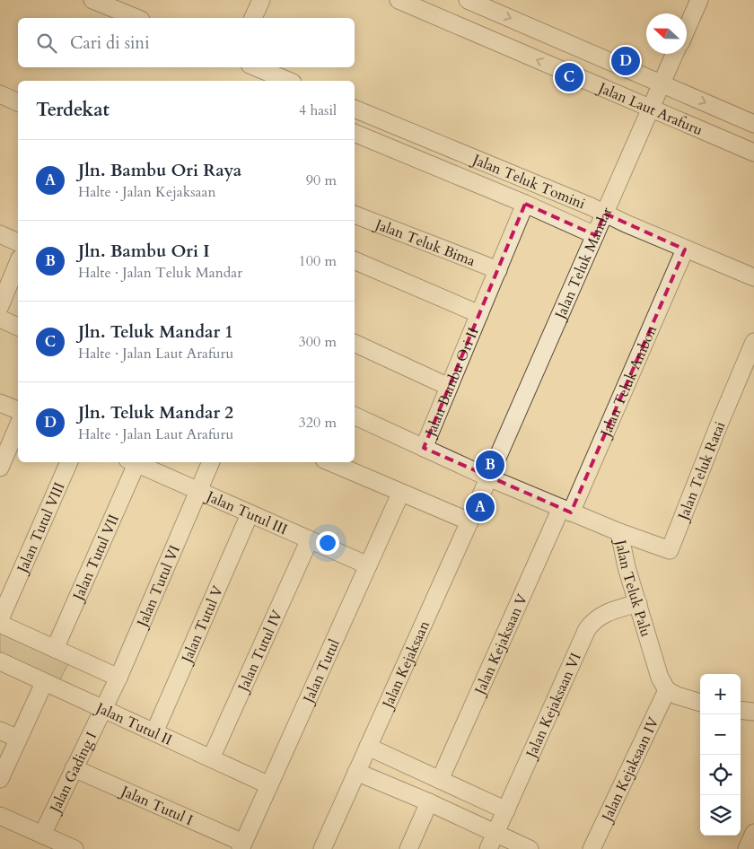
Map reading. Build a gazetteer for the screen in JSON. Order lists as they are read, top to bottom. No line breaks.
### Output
{"streets":{"street":["Jalan Laut Arafuru","Jalan Teluk Tomini","Jalan Teluk Bima","Jalan Teluk Mandar","Jalan Teluk Ambon","Jalan Bambu Ori II","Jalan Teluk Ratai","Jalan Tutul III","Jalan Tutul VIII","Jalan Tutul VII","Jalan Tutul VI","Jalan Teluk Palu","Jalan Tutul V","Jalan Kejaksaan V","Jalan Tutul IV","Jalan Kejaksaan","Jalan Tutul","Jalan Kejaksaan VI","Jalan Tutul II","Jalan Kejaksaan IV","Jalan Gading I","Jalan Tutul I"]},"crossings":[["Jalan Laut Arafuru","Jalan Teluk Mandar"],["Jalan Teluk Tomini","Jalan Teluk Mandar"],["Jalan Teluk Tomini","Jalan Teluk Ambon"],["Jalan Teluk Tomini","Jalan Bambu Ori II"],["Jalan Teluk Bima","Jalan Bambu Ori II"],["Jalan Teluk Mandar","Jalan Teluk Palu"],["Jalan Teluk Mandar","Jalan Kejaksaan"],["Jalan Teluk Ambon","Jalan Teluk Palu"],["Jalan Teluk Ambon","Jalan Kejaksaan V"],["Jalan Bambu Ori II","Jalan Teluk Palu"],["Jalan Teluk Ratai","Jalan Teluk Palu"],["Jalan Tutul III","Jalan Tutul VII"],["Jalan Tutul III","Jalan Tutul VI"],["Jalan Tutul III","Jalan Tutul V"],["Jalan Tutul III","Jalan Tutul IV"],["Jalan Tutul III","Jalan Tutul"],["Jalan Tutul VI","Jalan Tutul II"],["Jalan Tutul VI","Jalan Gading I"],["Jalan Teluk Palu","Jalan Kejaksaan V"],["Jalan Teluk Palu","Jalan Kejaksaan"],["Jalan Teluk Palu","Jalan Kejaksaan VI"],["Jalan Teluk Palu","Jalan Kejaksaan IV"],["Jalan Tutul V","Jalan Tutul II"],["Jalan Tutul IV","Jalan Tutul II"],["Jalan Tutul","Jalan Tutul II"],["Jalan Tutul","Jalan Tutul I"],["Jalan Tutul II","Jalan Gading I"],["Jalan Gading I","Jalan Tutul I"]],"north":"left","page":{"search":"Cari di sini","pins":["D","C","B","A"],"heading":["Terdekat","4 hasil"],"list":[{"mark":"A","name":"Jln. Bambu Ori Raya","note":"Halte · Jalan Kejaksaan","value":"90 m"},{"mark":"B","name":"Jln. Bambu Ori I","note":"Halte · Jalan Teluk Mandar","value":"100 m"},{"mark":"C","name":"Jln. Teluk Mandar 1","note":"Halte · Jalan Laut Arafuru","value":"300 m"},{"mark":"D","name":"Jln. Teluk Mandar 2","note":"Halte · Jalan Laut Arafuru","value":"320 m"}],"map_buttons":["+","−"]}}
